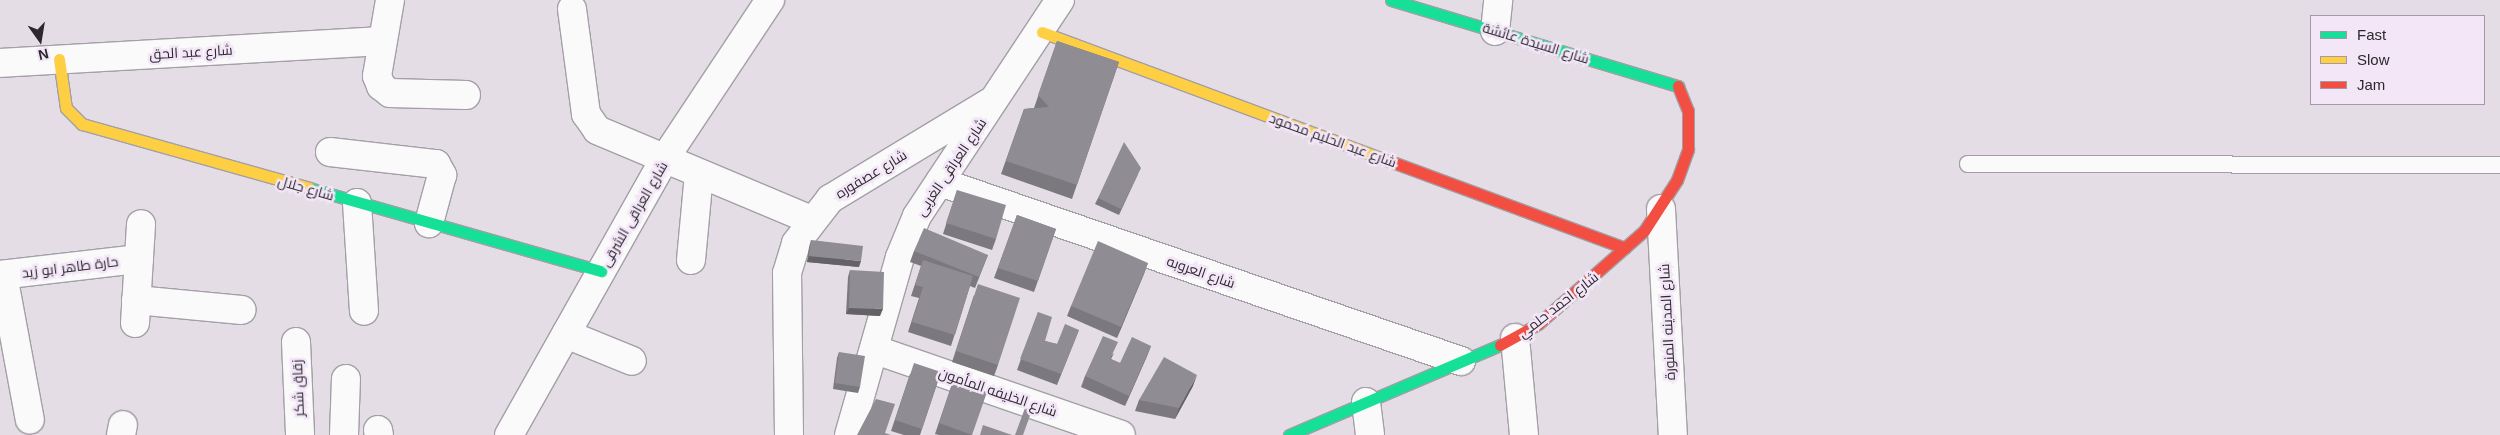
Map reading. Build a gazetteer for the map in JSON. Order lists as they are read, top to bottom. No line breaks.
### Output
{"streets":{"street":["شارع السيدة عائشة","شارع عبد الحق","شارع عبد الحليم محمود","شارع العراقى الغربى","شارع عصفوره","شارع جلال","شارع العراقى الشرقى","حارة طاهر ابو زيد","شارع العروبه","شارع احمد حلمي","شارع المدينه المنورة","زقاق شكر","شارع الخليفه المأمون"]},"crossings":[["شارع السيدة عائشة","شارع احمد حلمي"],["شارع عبد الحق","شارع جلال"],["شارع عبد الحليم محمود","شارع العراقى الغربى"],["شارع عبد الحليم محمود","شارع احمد حلمي"],["شارع العراقى الغربى","شارع عصفوره"],["شارع العراقى الغربى","شارع العروبه"],["شارع العراقى الغربى","شارع الخليفه المأمون"],["شارع جلال","شارع العراقى الشرقى"],["شارع العروبه","شارع احمد حلمي"],["شارع احمد حلمي","شارع المدينه المنورة"]],"legend":["Fast","Slow","Jam"],"north":"bottom"}
